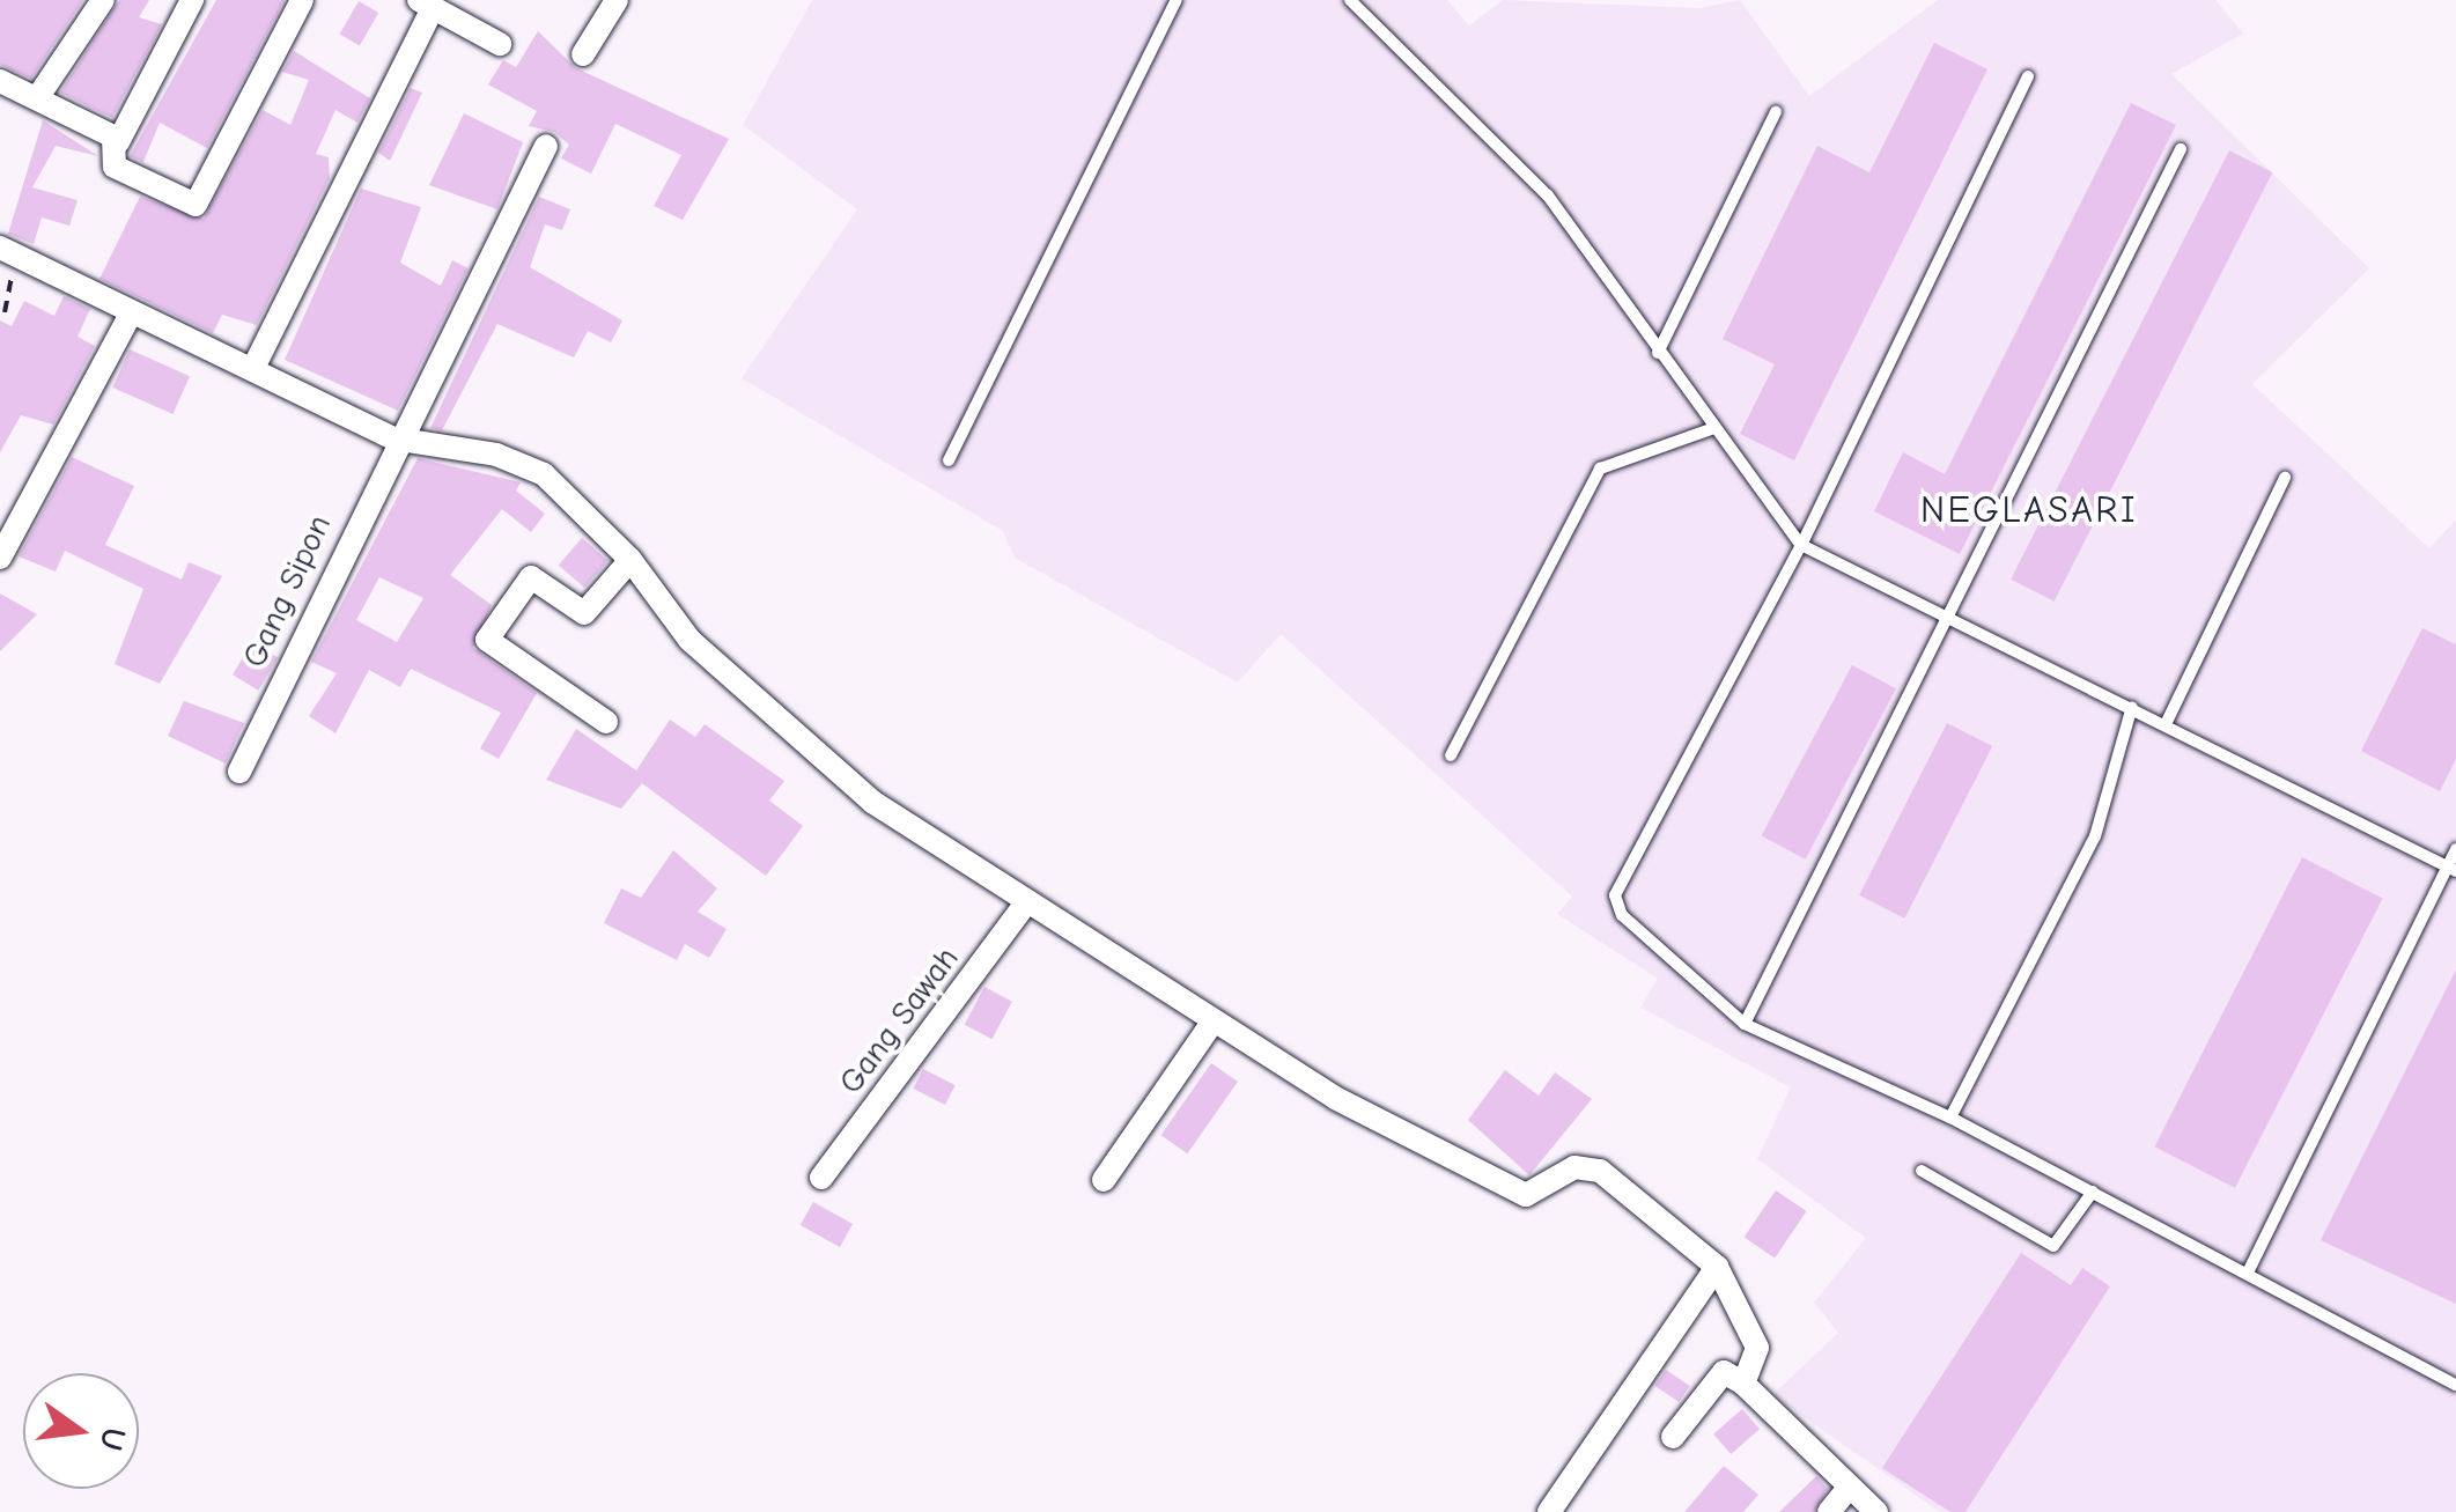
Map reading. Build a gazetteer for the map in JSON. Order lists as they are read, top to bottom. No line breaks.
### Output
{"streets":{"street":["Gang Sipon","Gang Sawah"]},"districts":["NEGLASARI"],"north":"right"}
